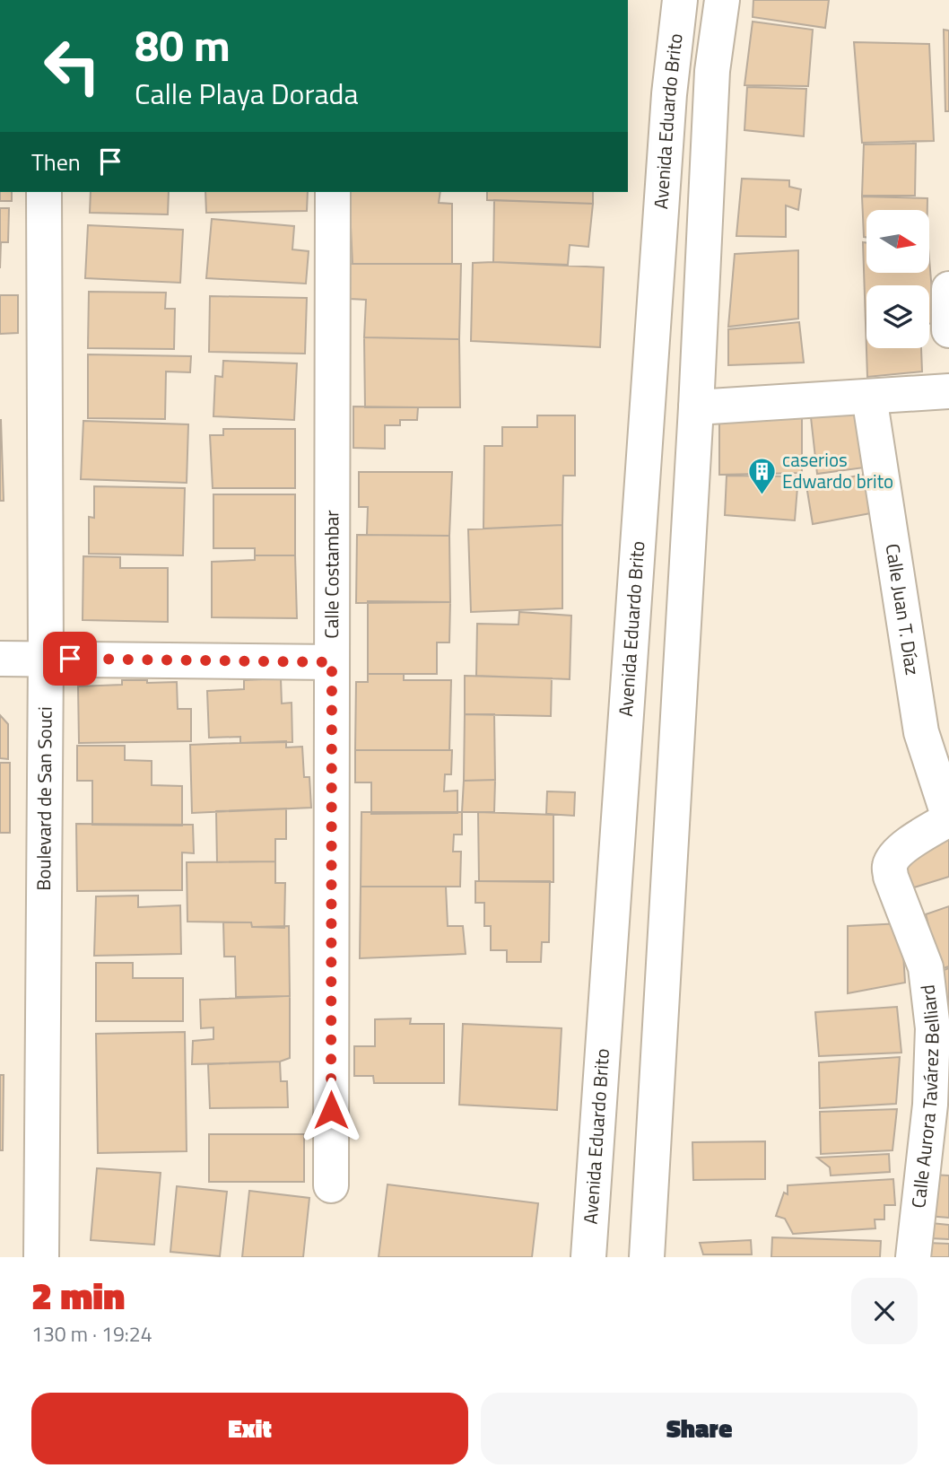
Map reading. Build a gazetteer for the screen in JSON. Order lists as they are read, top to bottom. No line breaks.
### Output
{"streets":{"street":["Avenida Eduardo Brito","Calle Costambar","Calle Juan T. Díaz","Boulevard de San Souci","Calle Aurora Tavárez Belliard"]},"crossings":[["Calle Juan T. Díaz","Calle Aurora Tavárez Belliard"]],"places":{"building":["caserios Edwardo brito"]},"north":"right","page":{"turn":["80 m","Calle Playa Dorada"],"then":"Then","heading":["2 min","130 m · 19:24"],"buttons":["Exit","Share"]}}
